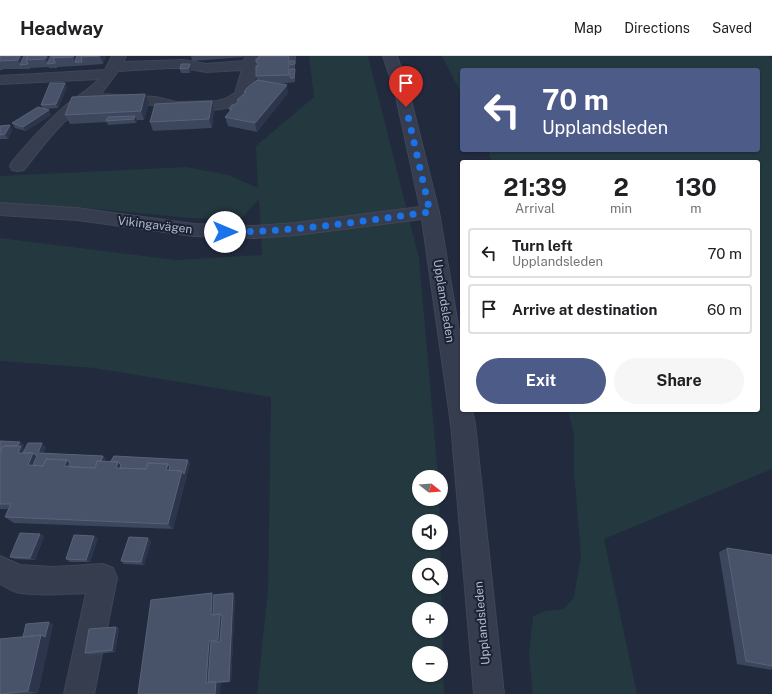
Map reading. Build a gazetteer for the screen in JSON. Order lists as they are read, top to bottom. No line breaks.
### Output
{"streets":{"street":["Vikingavägen","Upplandsleden"]},"crossings":[["Vikingavägen","Upplandsleden"]],"north":"right","page":{"header":"Headway","nav":["Map","Directions","Saved"],"turn":["70 m","Upplandsleden"],"eta":["21:39","Arrival","2","min","130","m"],"list":[{"name":"Turn left","note":"Upplandsleden","value":"70 m"},{"name":"Arrive at destination","value":"60 m"}],"buttons":["Exit","Share"],"map_buttons":["+","−"]}}
